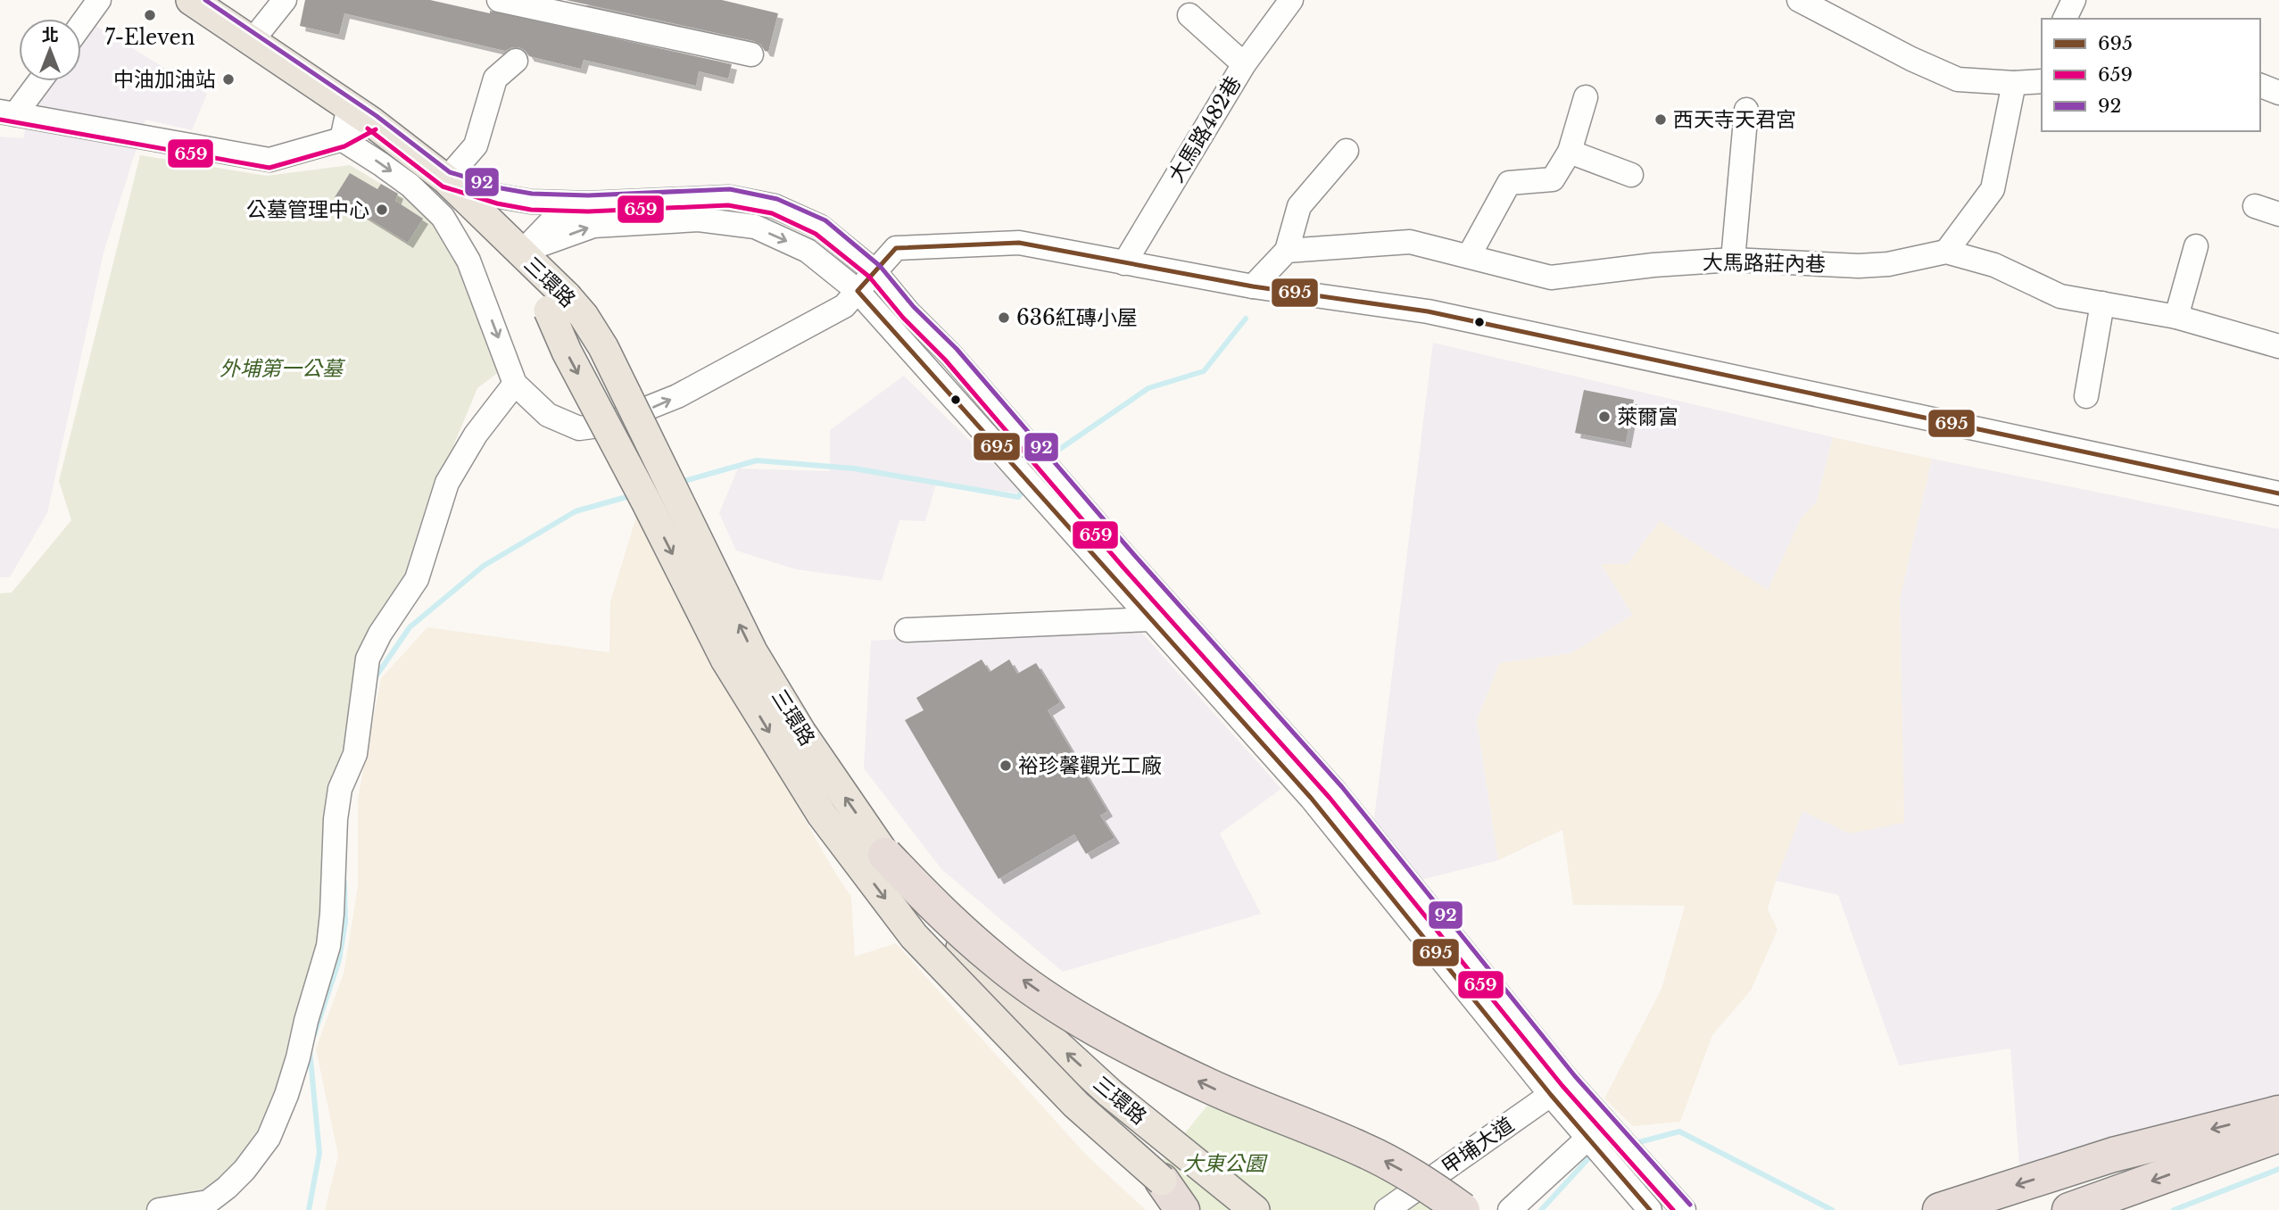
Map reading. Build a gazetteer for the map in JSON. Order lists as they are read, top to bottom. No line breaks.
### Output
{"streets":{"main road":["三環路"],"street":["大馬路482巷","大馬路莊內巷","甲埔大道"]},"parks":["外埔第一公墓","大東公園"],"places":["7-Eleven","中油加油站","西天寺天君宮","公墓管理中心","636紅磚小屋","萊爾富","裕珍馨觀光工廠"],"lines":["transit line 92","transit line 659","transit line 695"],"legend":["695","659","92"],"north":"top"}
